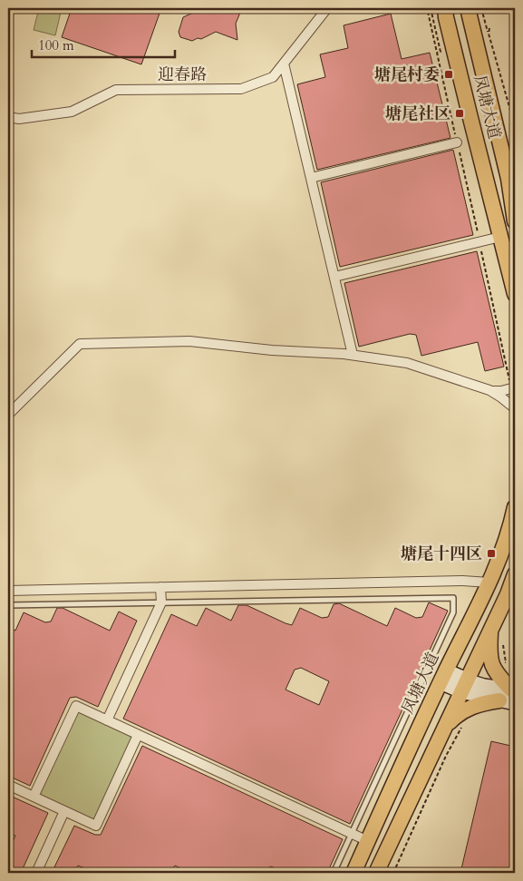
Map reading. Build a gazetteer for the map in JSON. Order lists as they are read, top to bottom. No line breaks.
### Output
{"streets":{"main road":["凤塘大道"],"street":["迎春路"]},"places":{"transit":["塘尾村委","塘尾社区","塘尾十四区"]},"scale_bar":"100 m"}
